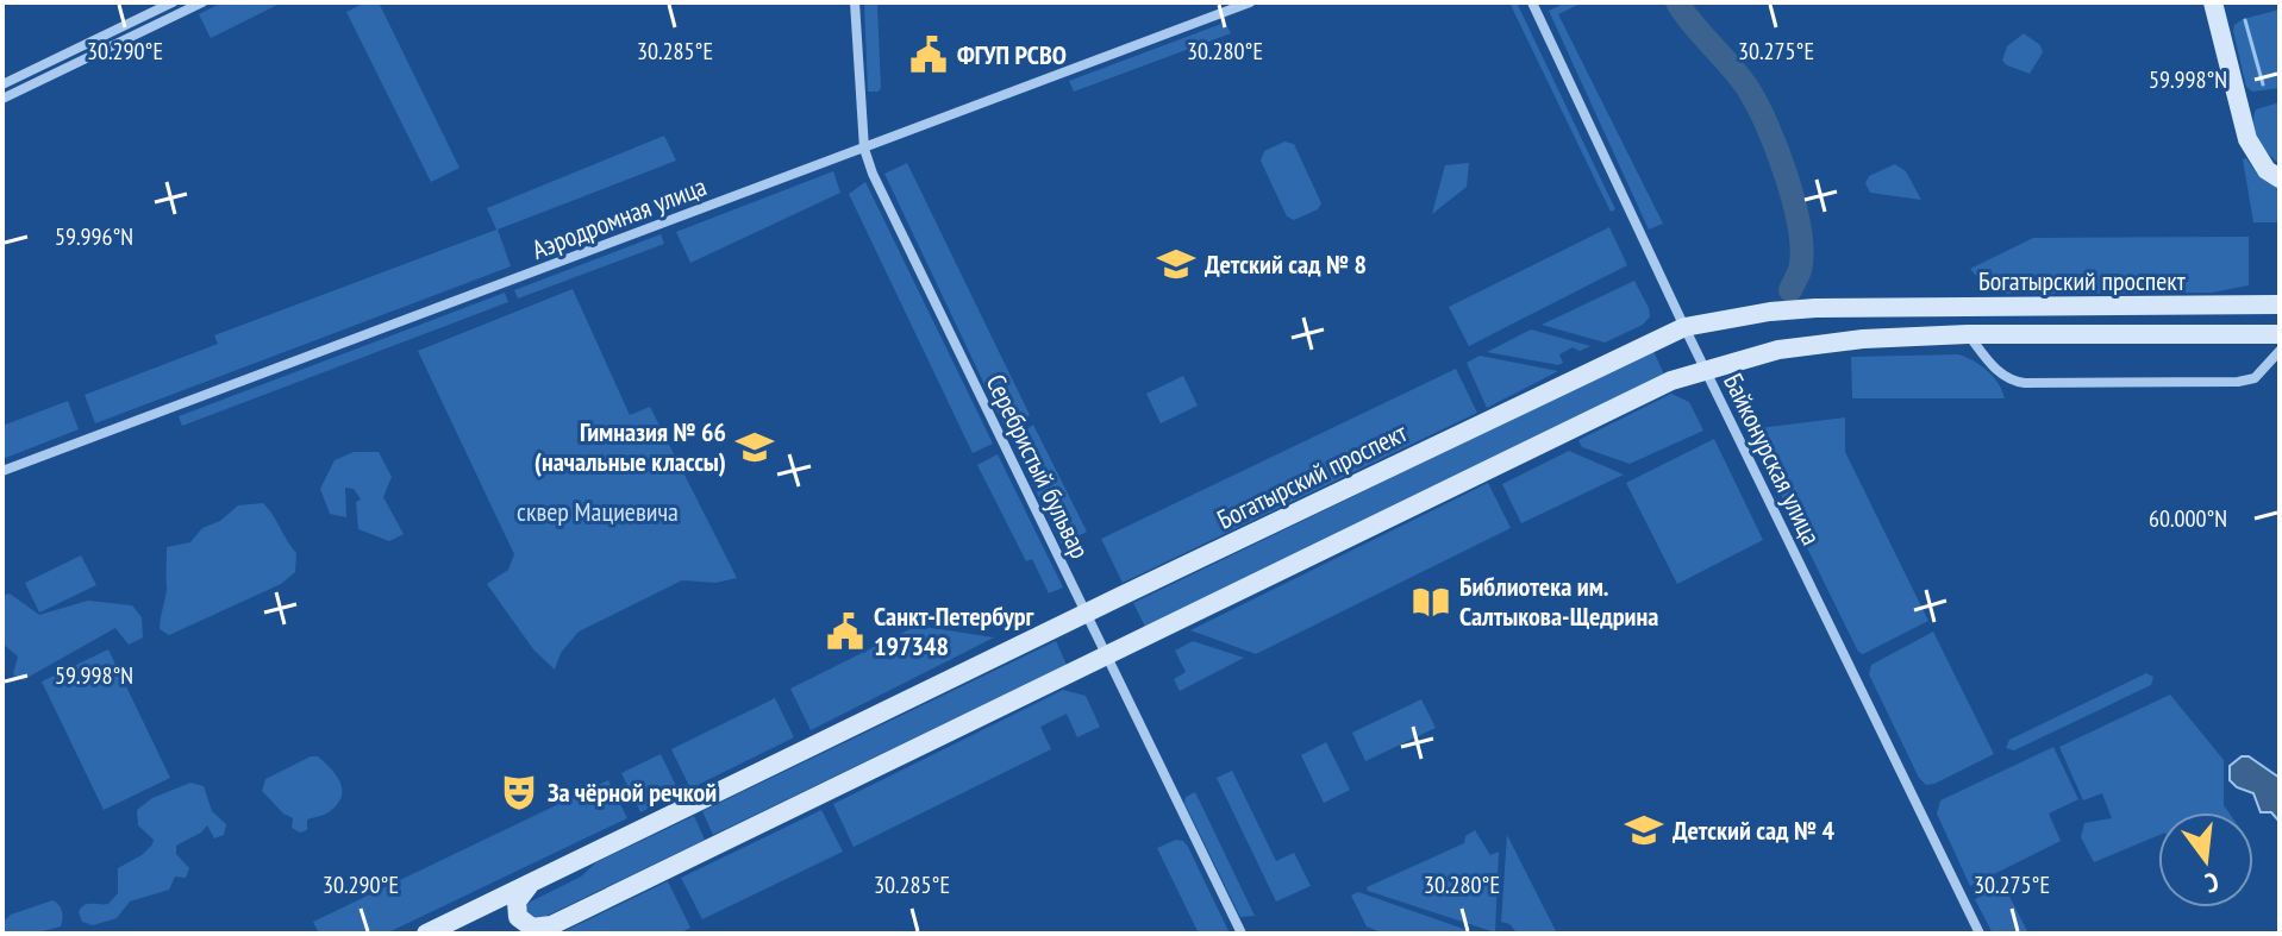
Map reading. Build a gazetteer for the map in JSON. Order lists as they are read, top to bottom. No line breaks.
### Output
{"streets":{"main road":["Богатырский проспект"],"street":["Аэродромная улица","Байконурская улица","Серебристый бульвар"]},"crossings":[["Аэродромная улица","Серебристый бульвар"],["Богатырский проспект","Байконурская улица"],["Богатырский проспект","Серебристый бульвар"]],"parks":["сквер Мациевича"],"places":{"public building":["ФГУП РСВО","Санкт-Петербург 197348"],"school or university":["Детский сад № 8","Гимназия № 66 (начальные классы)","Детский сад № 4"],"library":["Библиотека им. Салтыкова-Щедрина"],"theatre":["За чёрной речкой"]},"north":"bottom","coordinates":["30.290°E","30.285°E","30.280°E","30.275°E","59.998°N","59.996°N","60.000°N"]}
